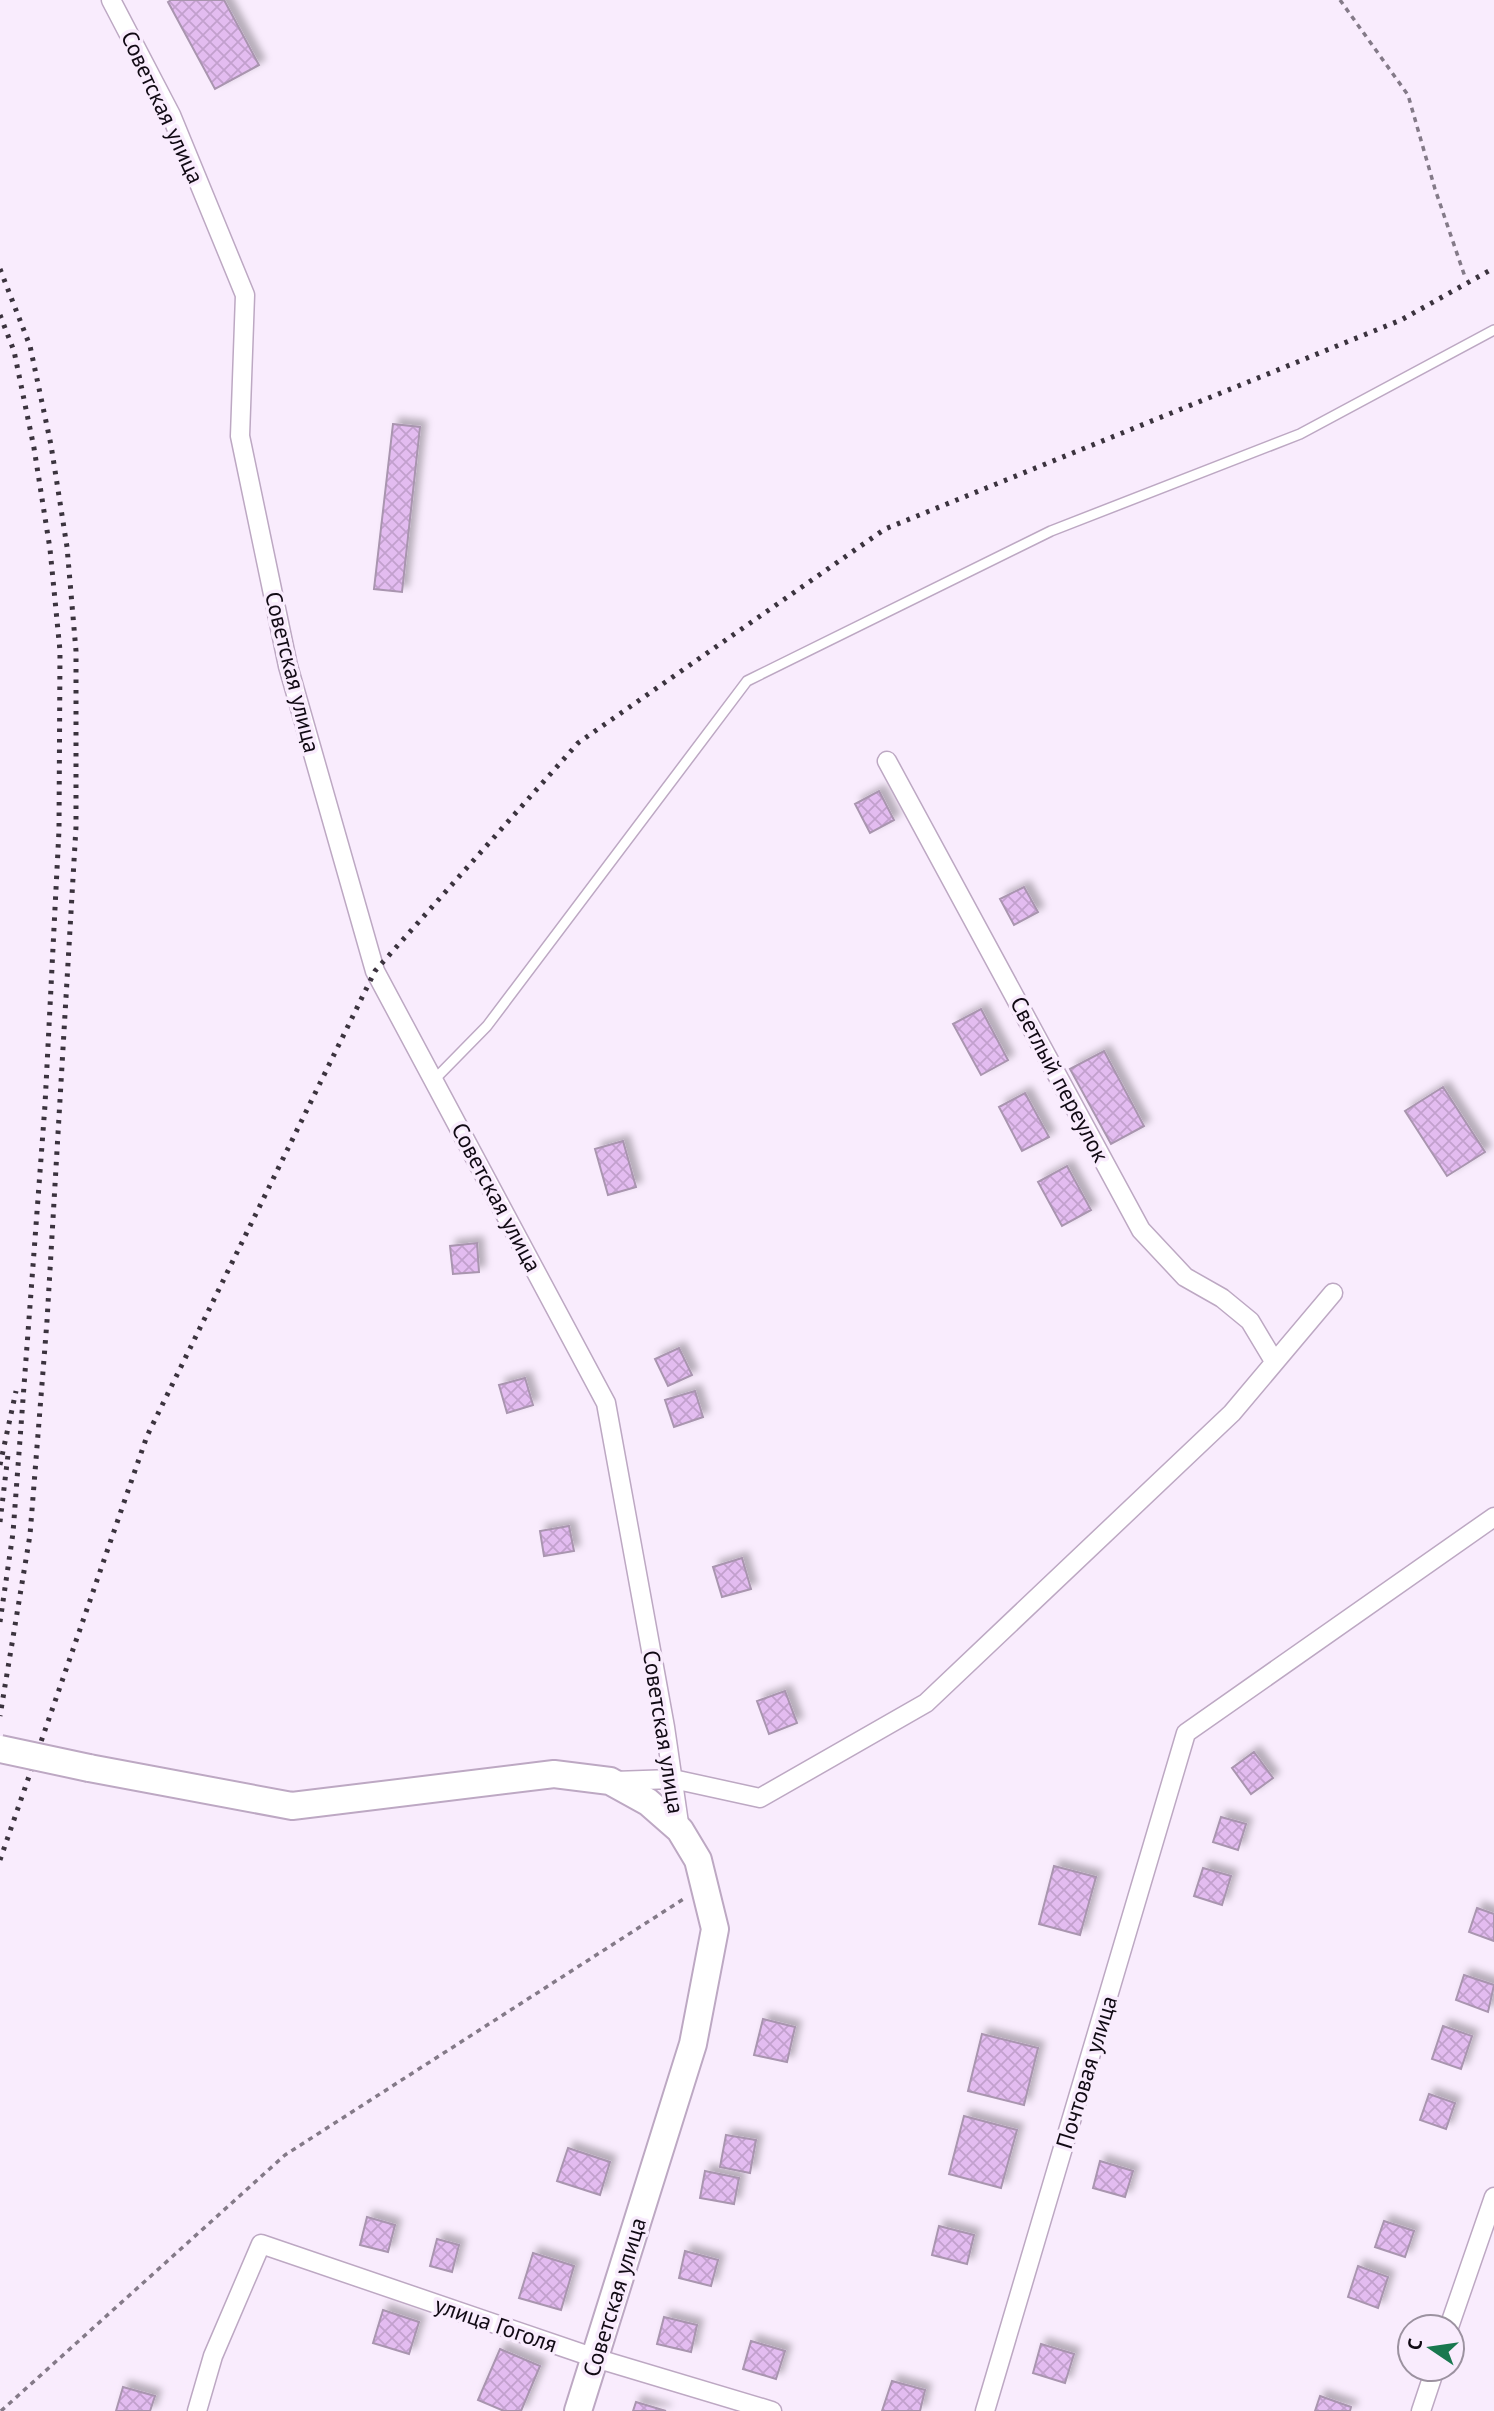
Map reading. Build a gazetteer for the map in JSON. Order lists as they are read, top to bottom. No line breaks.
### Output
{"streets":{"street":["Советская улица","Светлый переулок","Почтовая улица","улица Гоголя"]},"crossings":[["Советская улица","улица Гоголя"]],"north":"left"}
